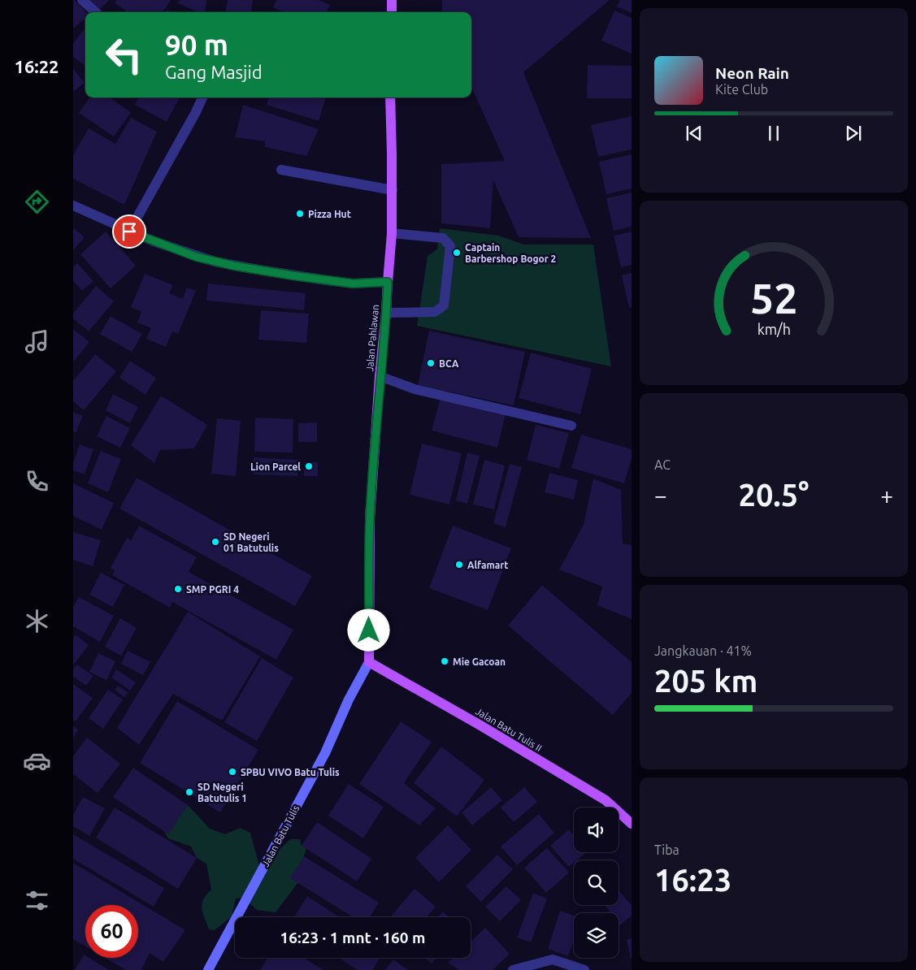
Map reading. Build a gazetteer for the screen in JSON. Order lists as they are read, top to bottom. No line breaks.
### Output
{"streets":{"main road":["Jalan Pahlawan","Jalan Batu Tulis II","Jalan Batu Tulis"]},"crossings":[["Jalan Pahlawan","Jalan Batu Tulis II"],["Jalan Pahlawan","Jalan Batu Tulis"]],"places":["Pizza Hut","Captain Barbershop Bogor 2","BCA","Lion Parcel","SD Negeri 01 Batutulis","Alfamart","SMP PGRI 4","Mie Gacoan","SPBU VIVO Batu Tulis","SD Negeri Batutulis 1"],"page":{"tabs":"16:22","turn":["90 m","Gang Masjid"],"song":["Neon Rain","Kite Club"],"tile":["AC",["Jangkauan · 41%","205 km"],["Tiba","16:23"]],"heat":["−","20.5°","+"],"limit":"60","trip":"16:23 · 1 mnt · 160 m","gauge":["52","km/h"]}}
